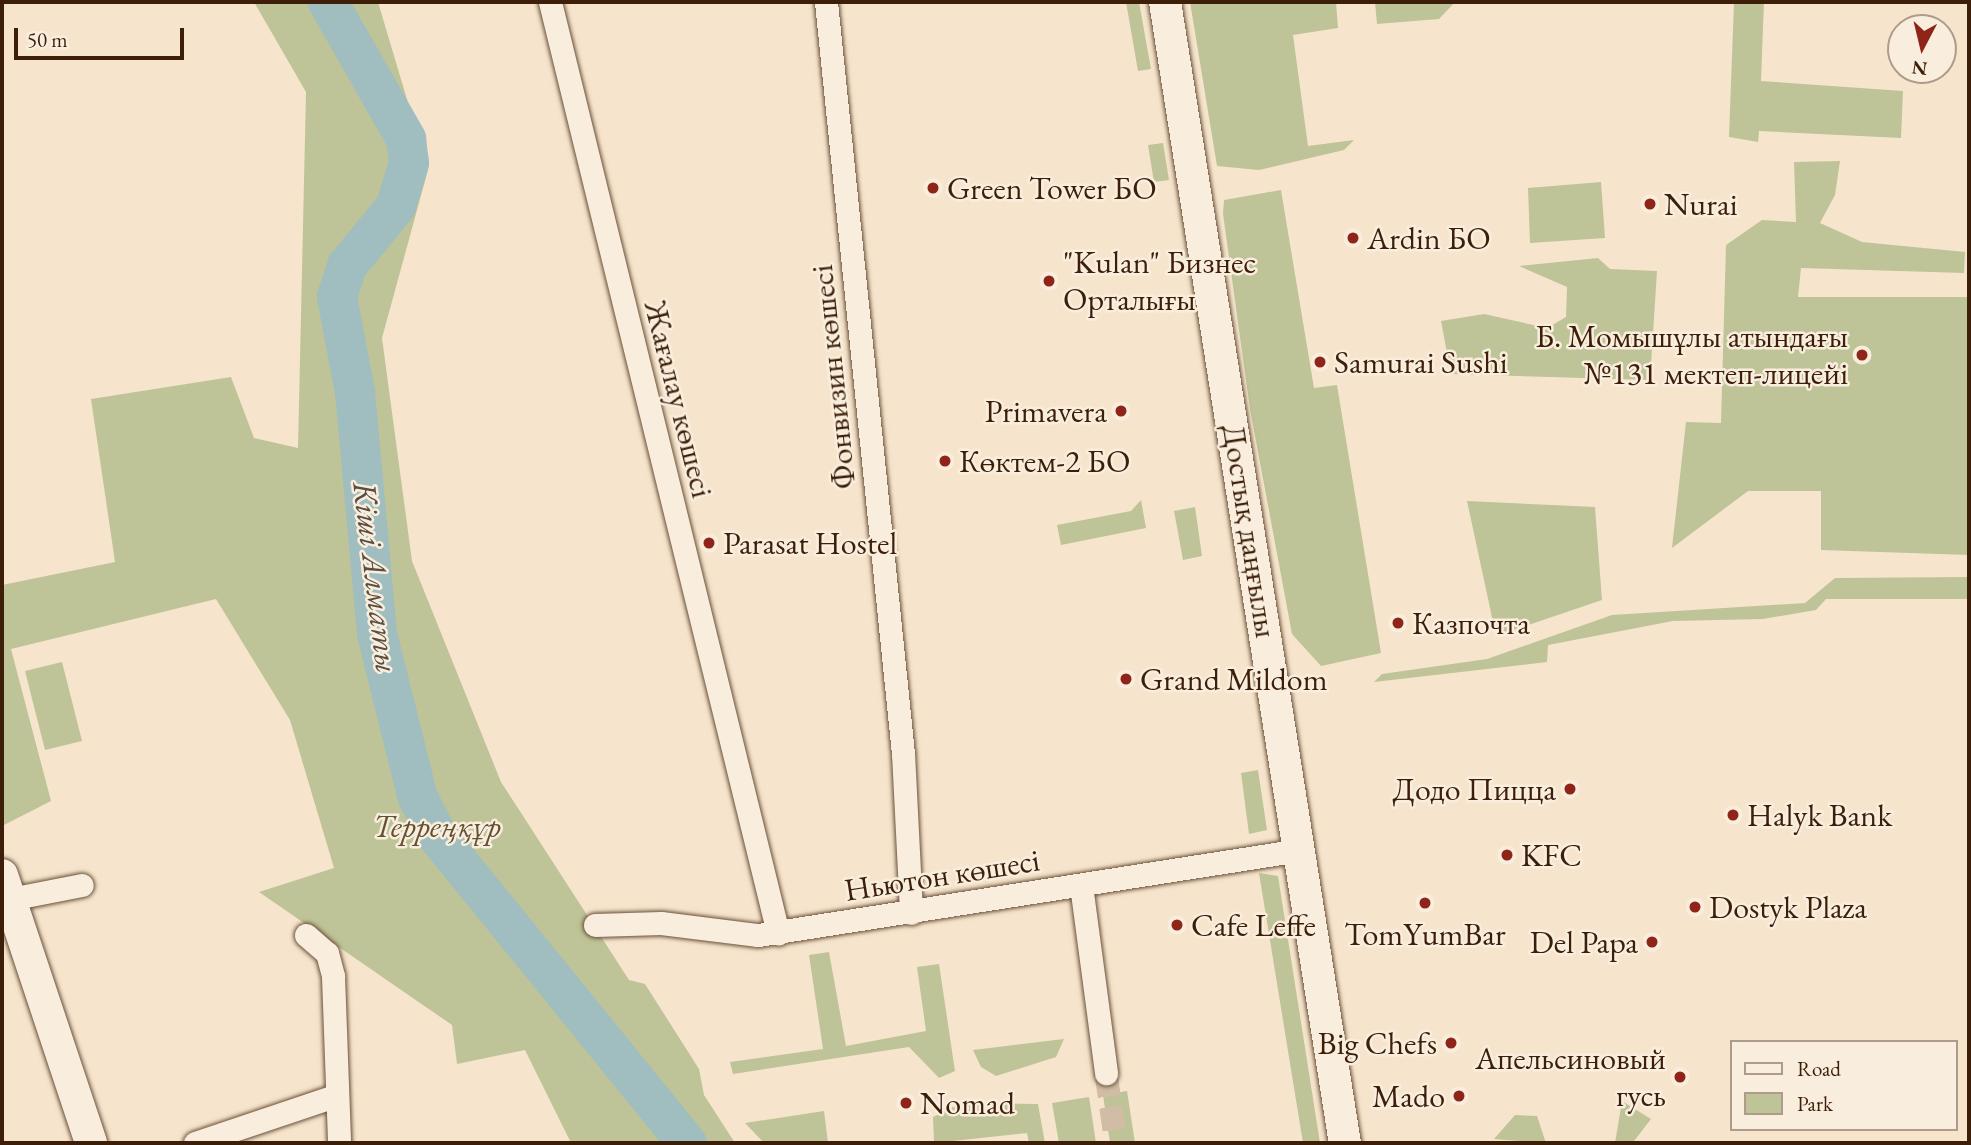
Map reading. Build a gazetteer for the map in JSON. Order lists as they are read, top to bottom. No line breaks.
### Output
{"streets":{"main road":["Достық даңғылы"],"street":["Фонвизин көшесі","Жағалау көшесі","Ньютон көшесі"]},"crossings":[["Фонвизин көшесі","Ньютон көшесі"],["Жағалау көшесі","Ньютон көшесі"],["Достық даңғылы","Ньютон көшесі"]],"water":["Кіші Алматы"],"parks":["Терреңқұр"],"places":["Green Tower БО","Nurai","Ardin БО","\"Kulan\" Бизнес Орталығы","Б. Момышұлы атындағы №131 мектеп-лицейі","Samurai Sushi","Primavera","Көктем-2 БО","Parasat Hostel","Казпочта","Grand Mildom","Додо Пицца","Halyk Bank","KFC","TomYumBar","Dostyk Plaza","Cafe Leffe","Del Papa","Big Chefs","Апельсиновый гусь","Mado","Nomad"],"legend":["Road","Park"],"scale_bar":"50 m","north":"bottom"}
